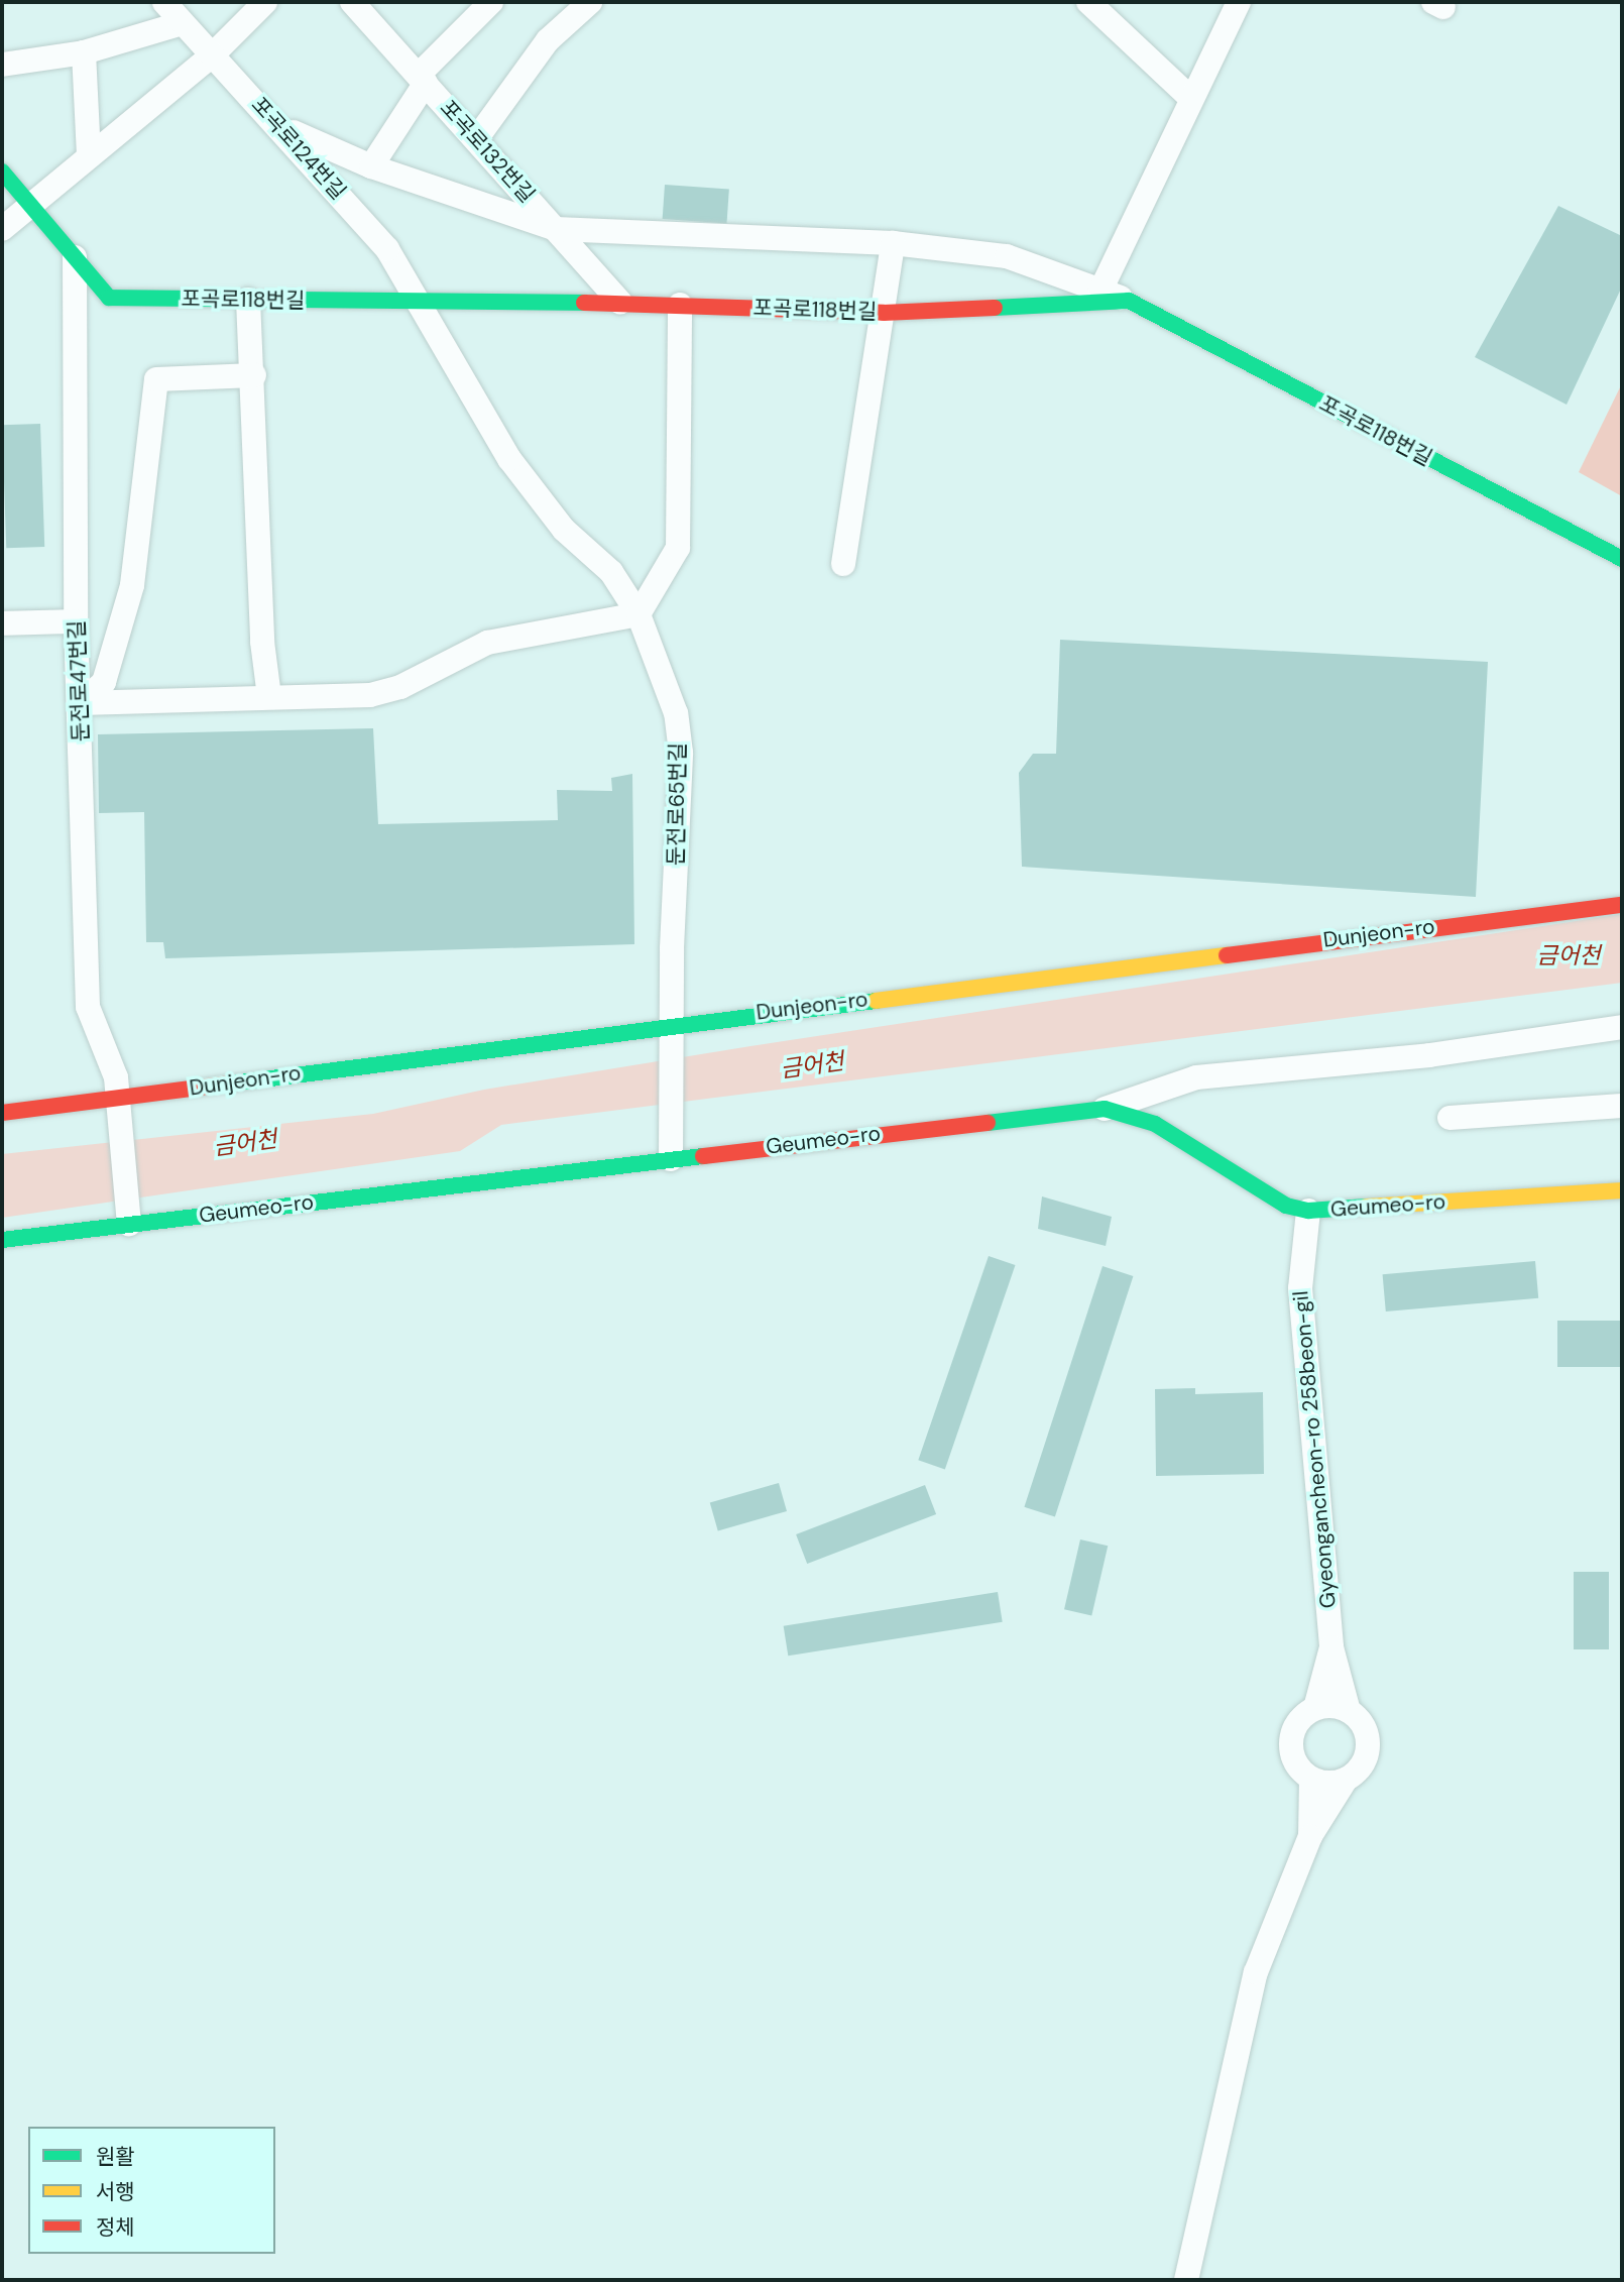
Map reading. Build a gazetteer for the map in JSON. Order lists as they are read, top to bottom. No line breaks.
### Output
{"streets":{"street":["포곡로124번길","포곡로132번길","포곡로118번길","둔전로47번길","둔전로65번길","Dunjeon-ro","Geumeo-ro","Gyeongancheon-ro 258beon-gil"]},"crossings":[["포곡로124번길","포곡로118번길"],["포곡로124번길","둔전로65번길"],["포곡로132번길","포곡로118번길"],["포곡로118번길","둔전로47번길"],["둔전로47번길","Dunjeon-ro"],["둔전로47번길","Geumeo-ro"],["둔전로65번길","Dunjeon-ro"],["둔전로65번길","Geumeo-ro"],["Geumeo-ro","Gyeongancheon-ro 258beon-gil"]],"water":["금어천"],"legend":["원활","서행","정체"]}
